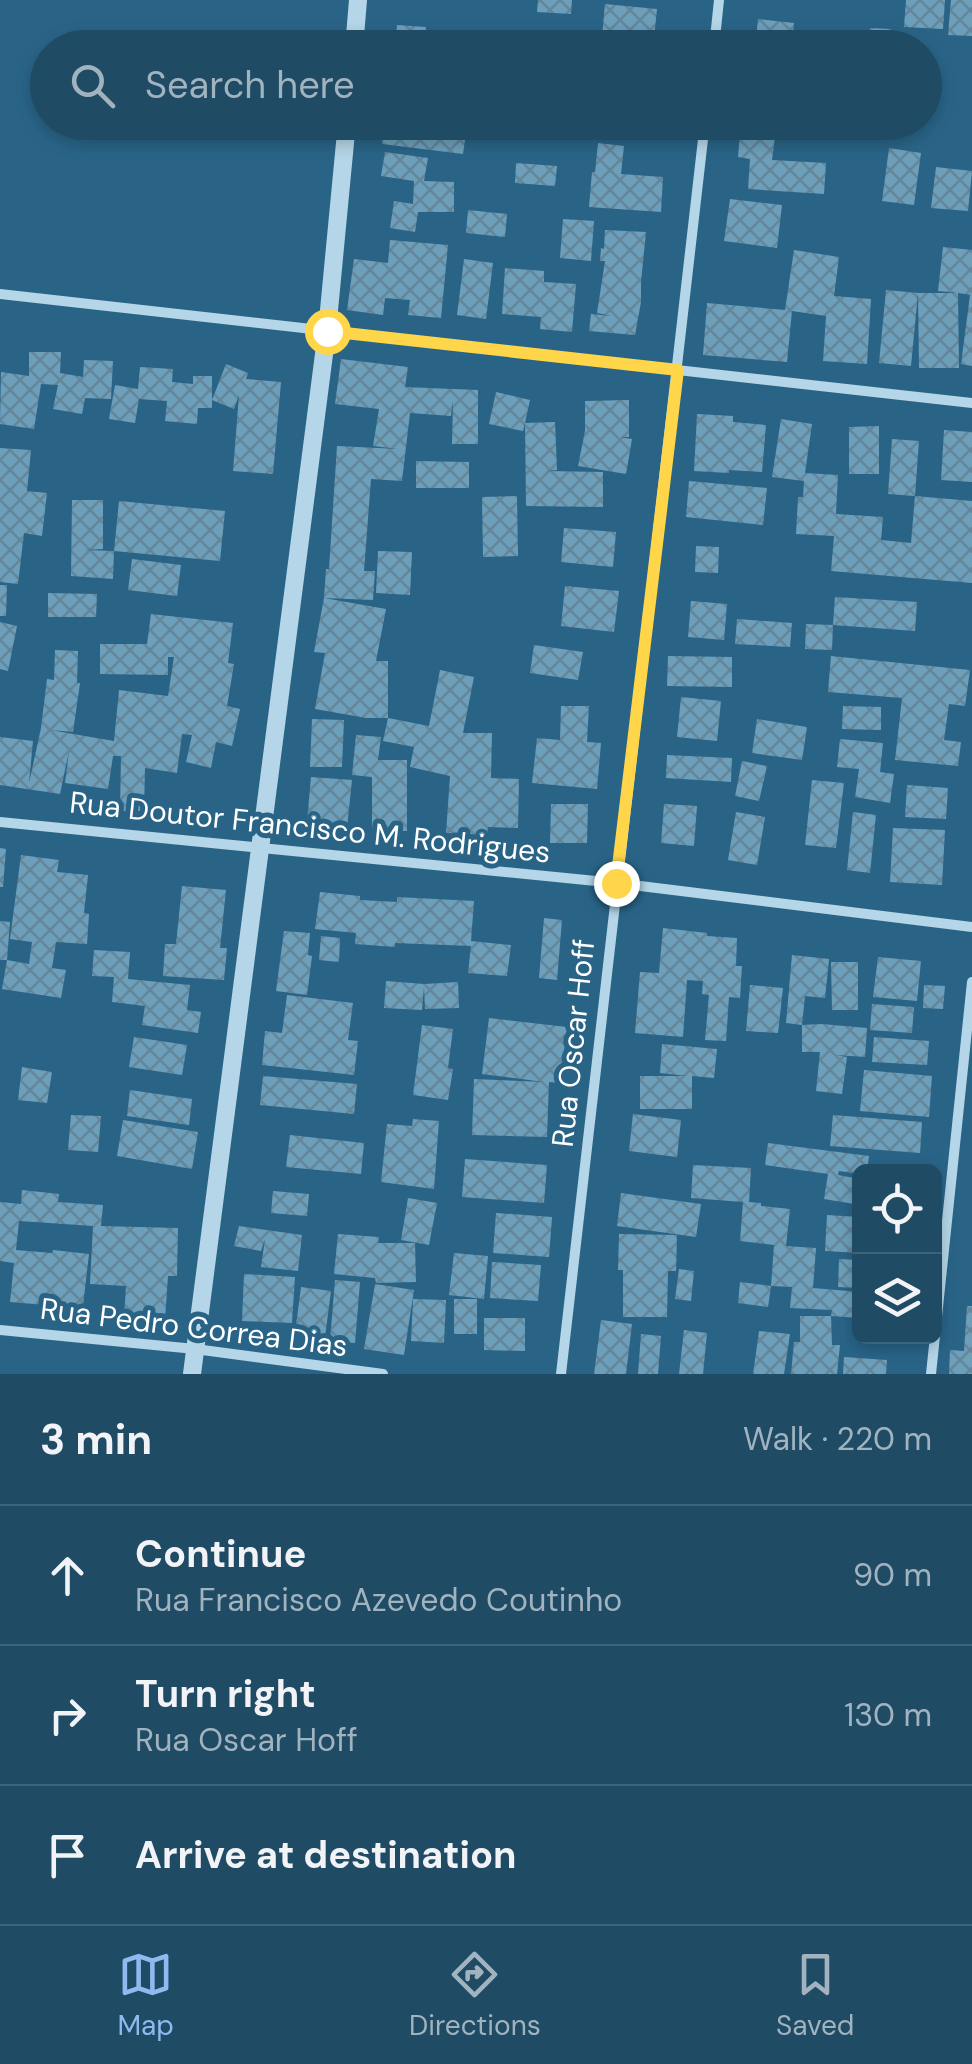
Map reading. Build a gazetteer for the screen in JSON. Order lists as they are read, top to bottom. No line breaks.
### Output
{"streets":{"street":["Rua Doutor Francisco M. Rodrigues","Rua Oscar Hoff","Rua Pedro Correa Dias"]},"crossings":[["Rua Doutor Francisco M. Rodrigues","Rua Oscar Hoff"]],"page":{"search":"Search here","heading":["3 min","Walk · 220 m"],"list":[["Continue","Rua Francisco Azevedo Coutinho","90 m"],["Turn right","Rua Oscar Hoff","130 m"],"Arrive at destination"],"nav":["Map","Directions","Saved"]}}
